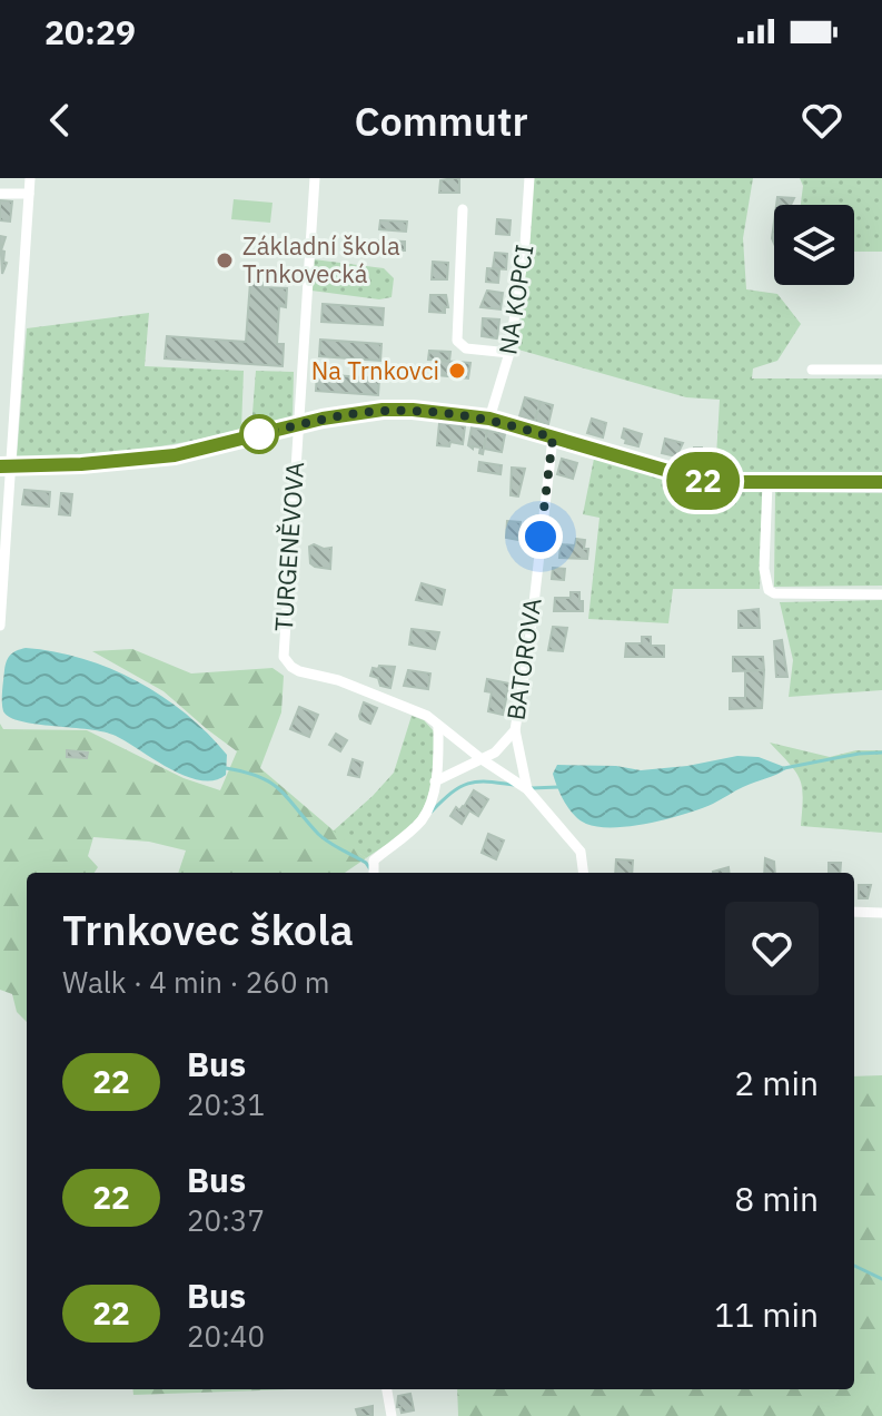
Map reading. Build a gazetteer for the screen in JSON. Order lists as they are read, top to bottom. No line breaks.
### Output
{"streets":{"street":["NA KOPCI","TURGENĚVOVA","BATOROVA"]},"places":["Základní škola Trnkovecká","Na Trnkovci"],"lines":["bus line 22"],"page":{"status":"20:29","header":"Commutr","on_map":"22","heading":["Trnkovec škola","Walk · 4 min · 260 m"],"list":[{"mark":"22","name":"Bus","note":"20:31","value":"2 min"},{"mark":"22","name":"Bus","note":"20:37","value":"8 min"},{"mark":"22","name":"Bus","note":"20:40","value":"11 min"}]}}
